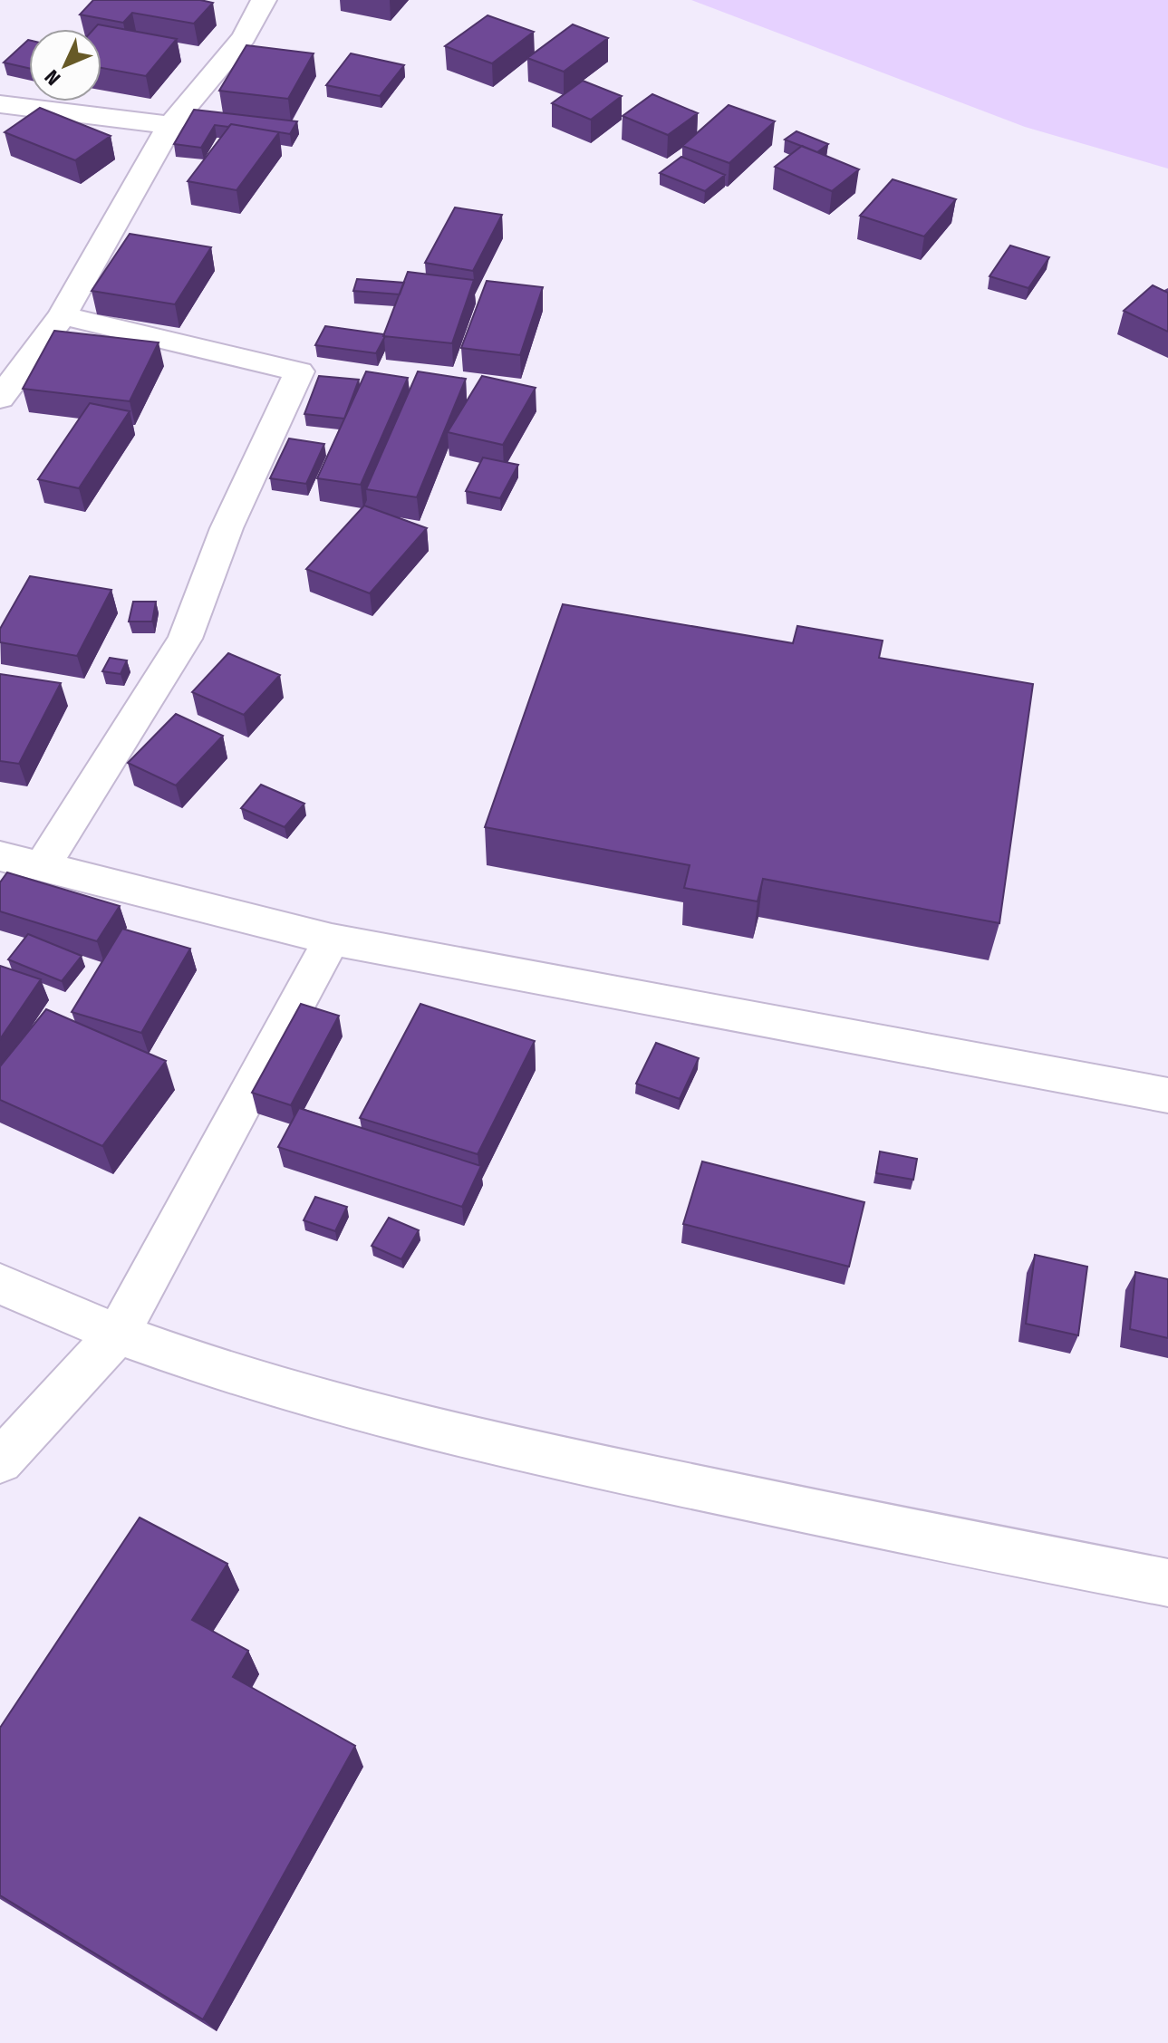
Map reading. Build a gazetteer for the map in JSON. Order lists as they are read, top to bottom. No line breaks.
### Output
{"north":"bottom left"}
